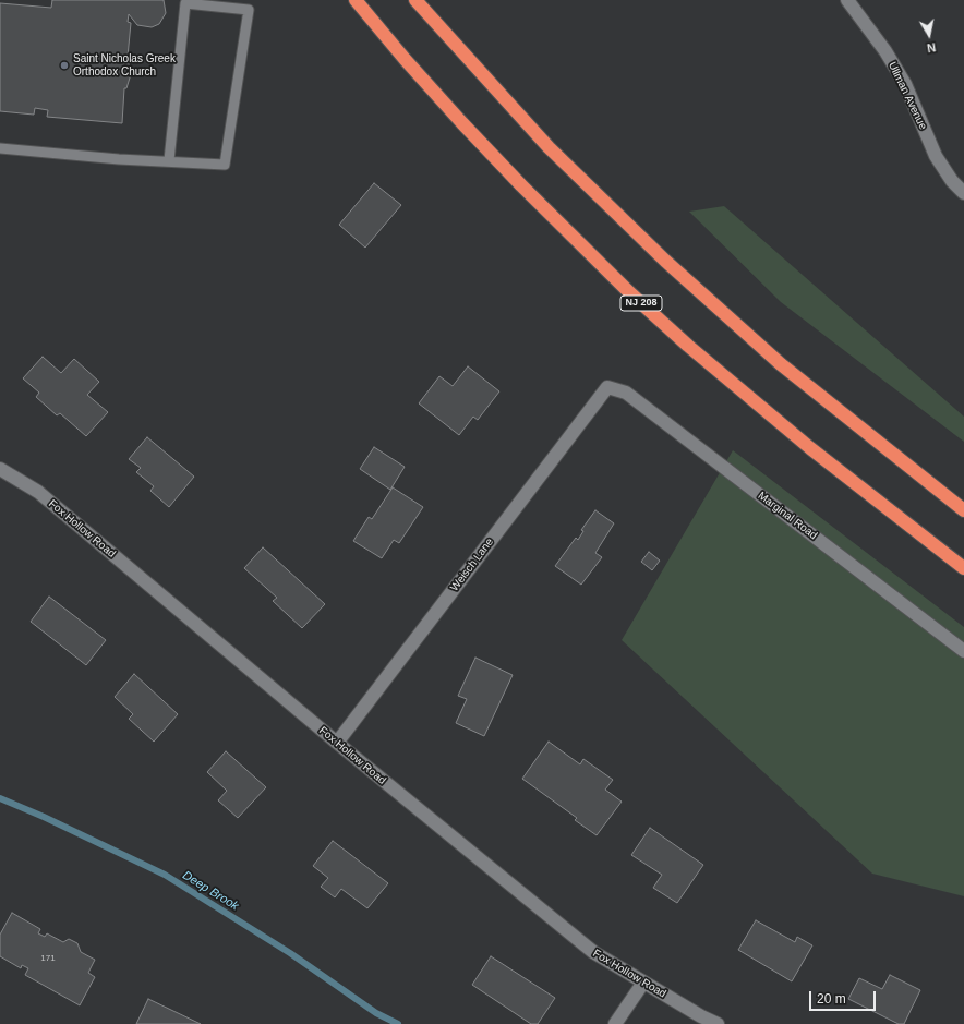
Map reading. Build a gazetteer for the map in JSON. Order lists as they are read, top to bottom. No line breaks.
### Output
{"streets":{"highway":["NJ 208"],"street":["Ullman Avenue","Marginal Road","Fox Hollow Road","Weisch Lane"]},"crossings":[["Marginal Road","Weisch Lane"],["Fox Hollow Road","Weisch Lane"]],"water":["Deep Brook"],"places":["Saint Nicholas Greek Orthodox Church"],"house_numbers":["171"],"scale_bar":"20 m","north":"bottom"}
